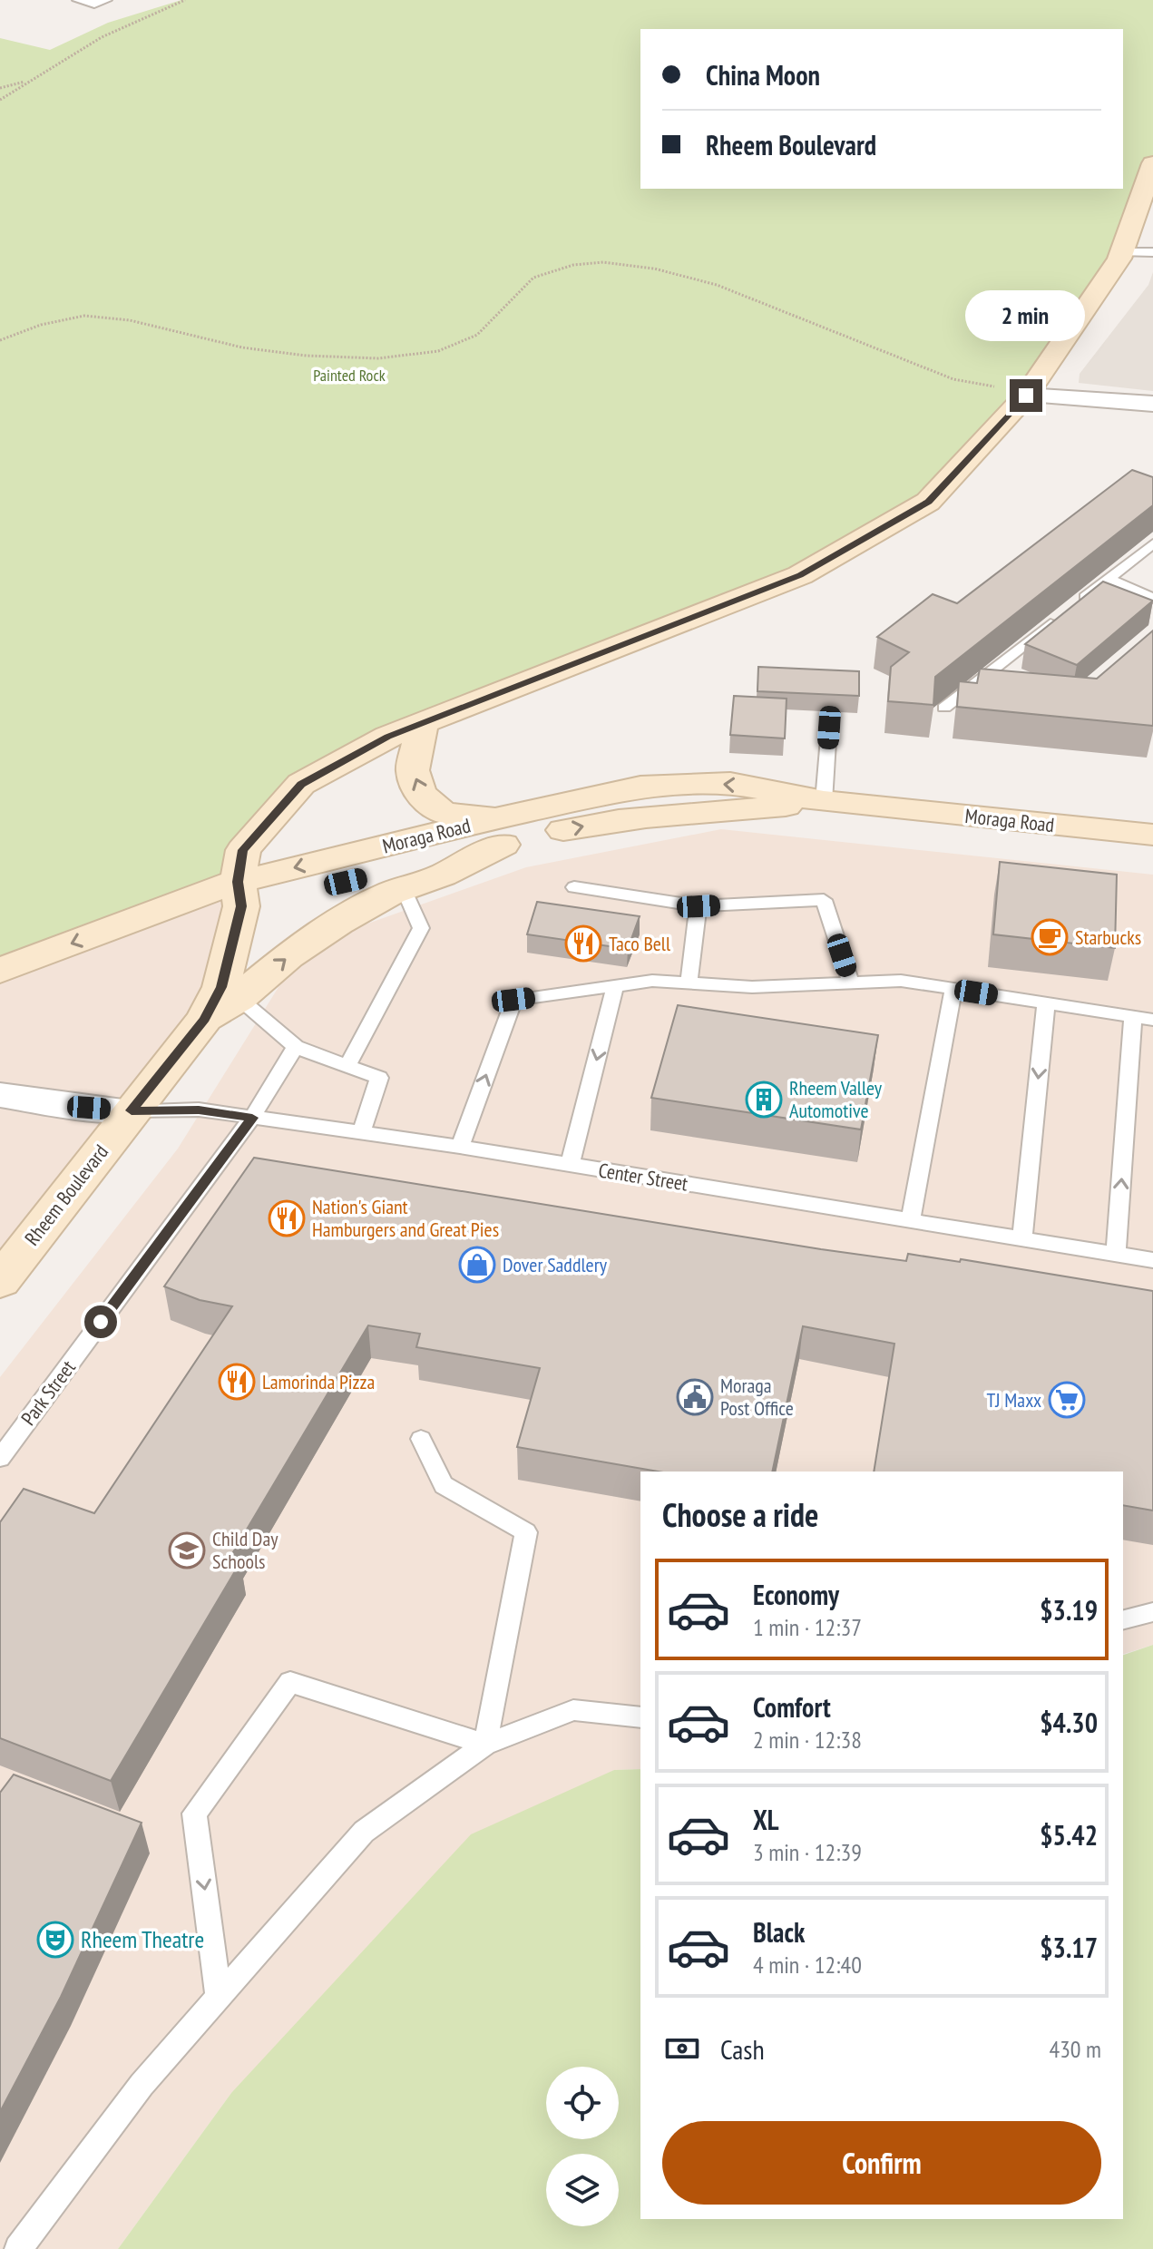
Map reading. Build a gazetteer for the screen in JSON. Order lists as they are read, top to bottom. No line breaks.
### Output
{"streets":{"street":["Moraga Road","Rheem Boulevard"],"lane":["Center Street","Park Street"]},"crossings":[["Moraga Road","Rheem Boulevard"],["Center Street","Rheem Boulevard"],["Center Street","Park Street"]],"parks":["Painted Rock"],"places":{"cafe":["Starbucks"],"restaurant":["Taco Bell","Nation's Giant Hamburgers and Great Pies","Lamorinda Pizza"],"building":["Rheem Valley Automotive"],"shop":["Dover Saddlery"],"public building":["Moraga Post Office"],"supermarket":["TJ Maxx"],"school or university":["Child Day Schools"],"theatre":["Rheem Theatre"]},"page":{"banner":["China Moon","Rheem Boulevard"],"bubble":"2 min","heading":"Choose a ride","list":[{"name":"Economy","note":"1 min · 12:37","value":"$3.19"},{"name":"Comfort","note":"2 min · 12:38","value":"$4.30"},{"name":"XL","note":"3 min · 12:39","value":"$5.42"},{"name":"Black","note":"4 min · 12:40","value":"$3.17"}],"pay":["Cash","430 m"],"buttons":"Confirm"}}
